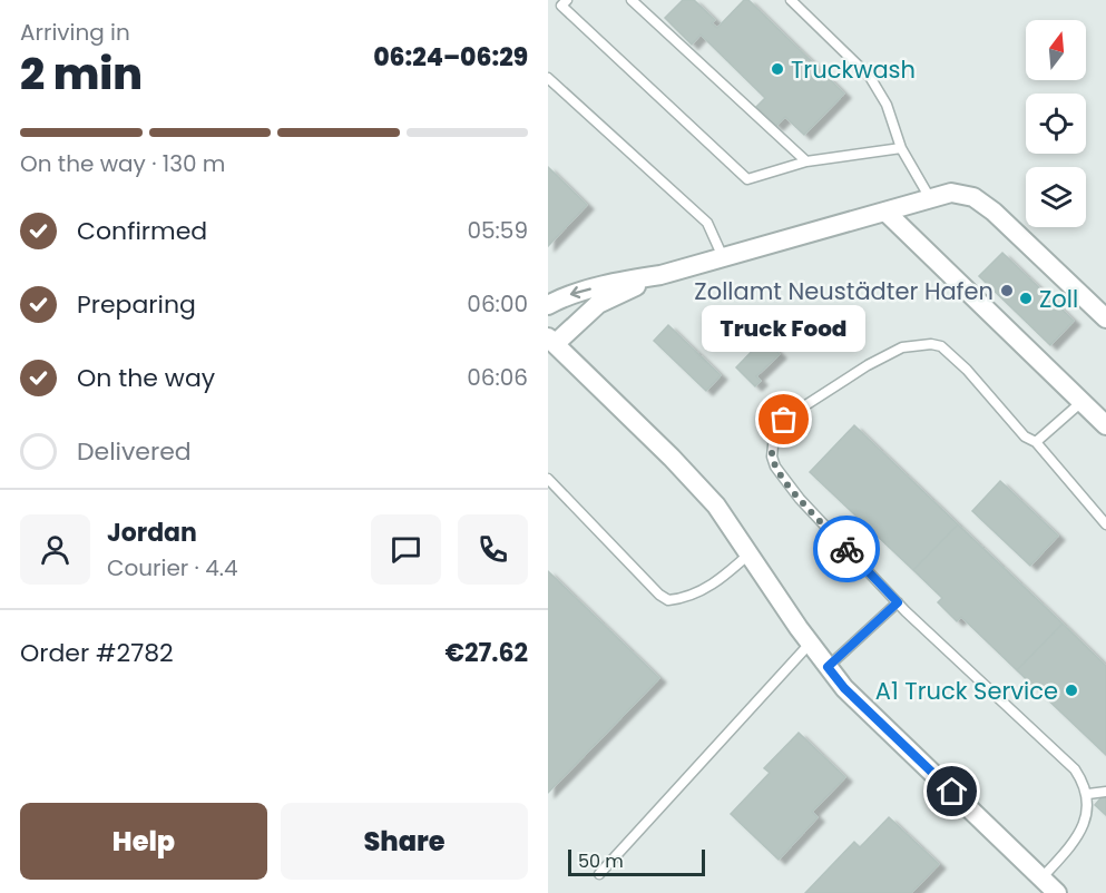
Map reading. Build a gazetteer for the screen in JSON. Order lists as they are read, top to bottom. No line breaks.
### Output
{"places":["Truckwash","Zollamt Neustädter Hafen","Zoll","Truck Food","A1 Truck Service"],"scale_bar":"50 m","north":"top","page":{"heading":["2 min","Arriving in","06:24–06:29"],"panel":["Jordan","Courier · 4.4","Order #2782","€27.62"],"bar":"On the way · 130 m","list":[["Confirmed","05:59"],["Preparing","06:00"],["On the way","06:06"],"Delivered"],"bubble":"Truck Food","buttons":["Help","Share"],"scale":"50 m"}}
